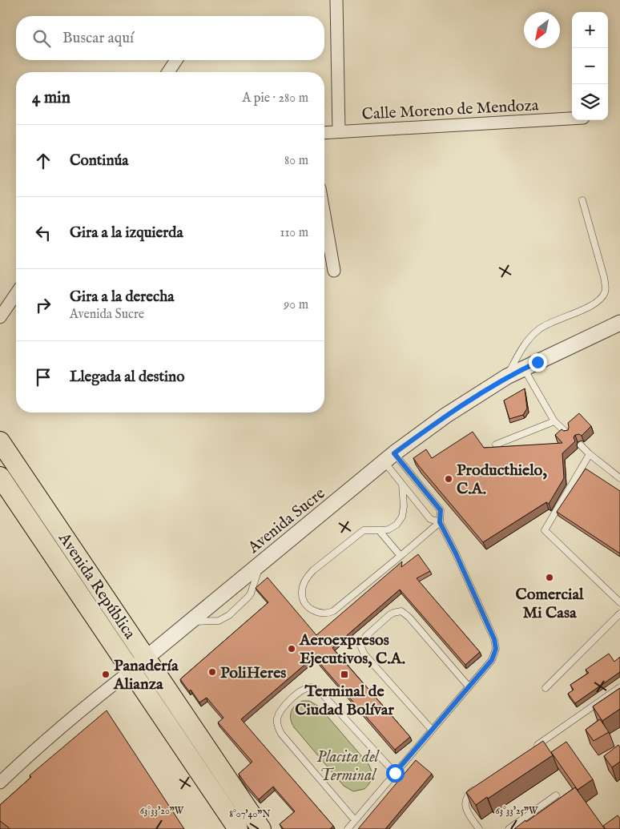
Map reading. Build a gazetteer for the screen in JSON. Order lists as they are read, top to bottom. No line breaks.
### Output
{"streets":{"main road":["Avenida República"],"street":["Calle Moreno de Mendoza","Avenida Sucre"]},"crossings":[["Avenida Sucre","Avenida República"]],"parks":["Placita del Terminal"],"places":{"other":["Producthielo, C.A.","Comercial Mi Casa","Aeroexpresos Ejecutivos, C.A.","PoliHeres","Panadería Alianza"],"transit":["Terminal de Ciudad Bolívar"]},"north":"bottom left","page":{"map_buttons":["+","−"],"search":"Buscar aquí","heading":["4 min","A pie · 280 m"],"list":[["Continúa","80 m"],["Gira a la izquierda","110 m"],["Gira a la derecha","Avenida Sucre","90 m"],"Llegada al destino"]},"coordinates":["63°33'20\"W","63°33'25\"W","8°07'40\"N"]}
